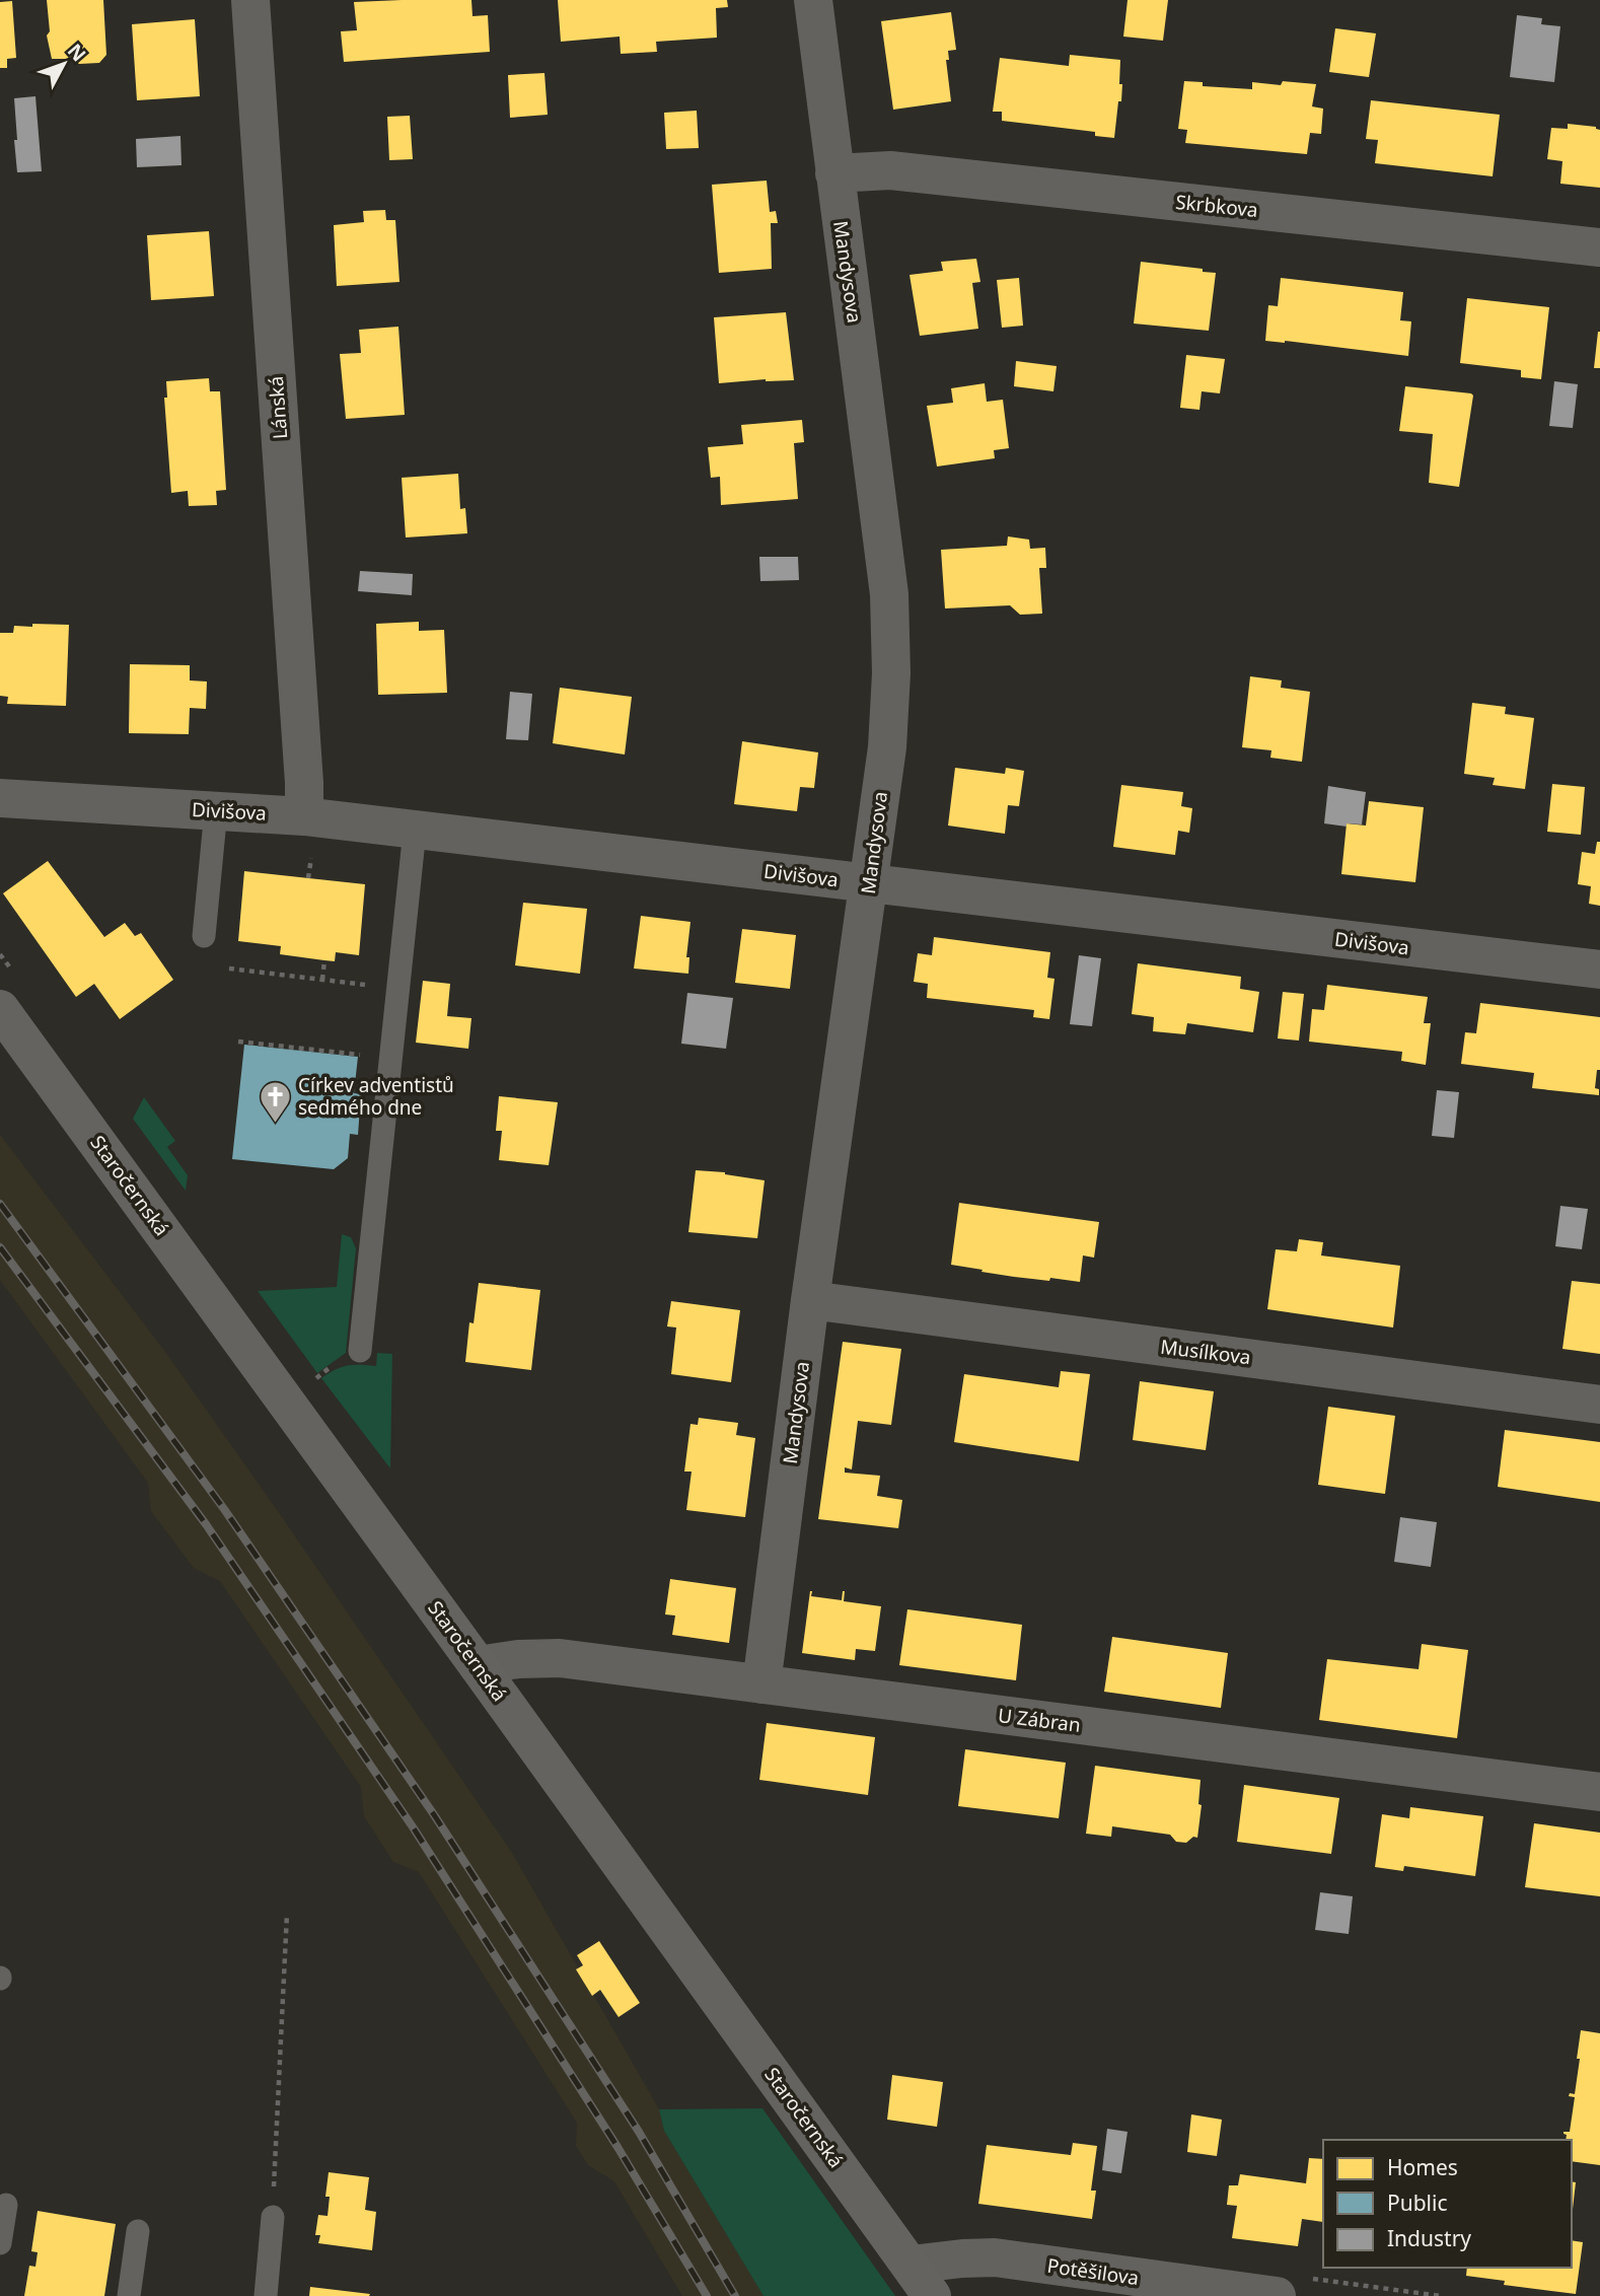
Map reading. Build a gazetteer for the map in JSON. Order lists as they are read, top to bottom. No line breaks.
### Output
{"streets":{"main road":["Staročernská"],"street":["Skrbkova","Mandysova","Lánská","Divišova","Musílkova","U Zábran","Potěšilova"]},"crossings":[["Skrbkova","Mandysova"],["Mandysova","Divišova"],["Mandysova","Musílkova"],["Mandysova","U Zábran"],["Lánská","Divišova"],["Staročernská","U Zábran"],["Staročernská","Potěšilova"]],"places":{"church":["Církev adventistů sedmého dne"]},"legend":["Homes","Public","Industry"],"north":"top right"}
